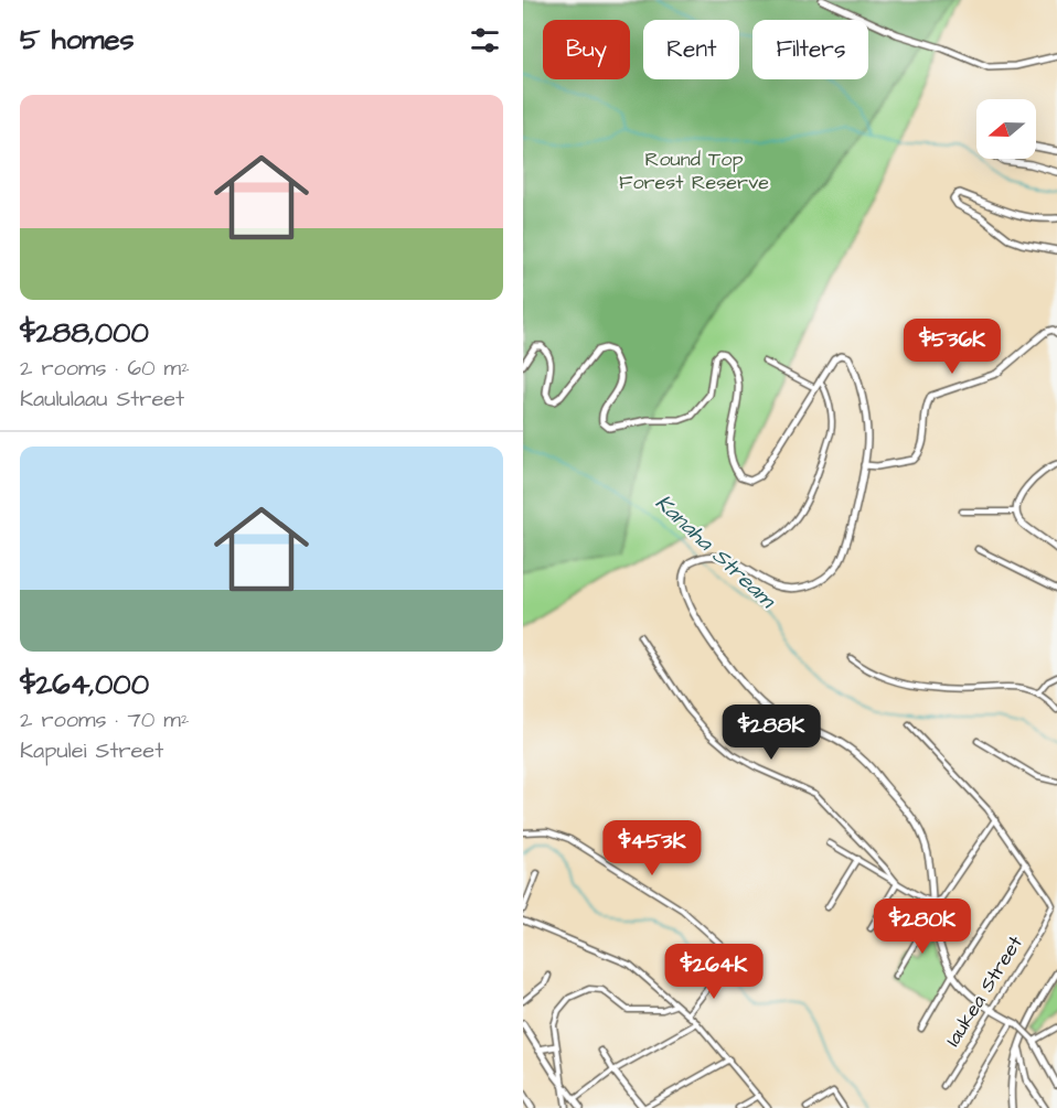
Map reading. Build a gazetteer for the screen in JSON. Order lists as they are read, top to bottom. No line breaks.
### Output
{"streets":{"street":["Iaukea Street"]},"water":["Kanaha Stream"],"parks":["Round Top Forest Reserve"],"north":"left","page":{"heading":"5 homes","chip":["Buy","Rent","Filters"],"list":[{"name":"$288,000","note":"2 rooms · 60 m² · Kaululaau Street"},{"name":"$264,000","note":"2 rooms · 70 m² · Kapulei Street"}],"price":["$536K","$288K","$453K","$280K","$264K"]}}
